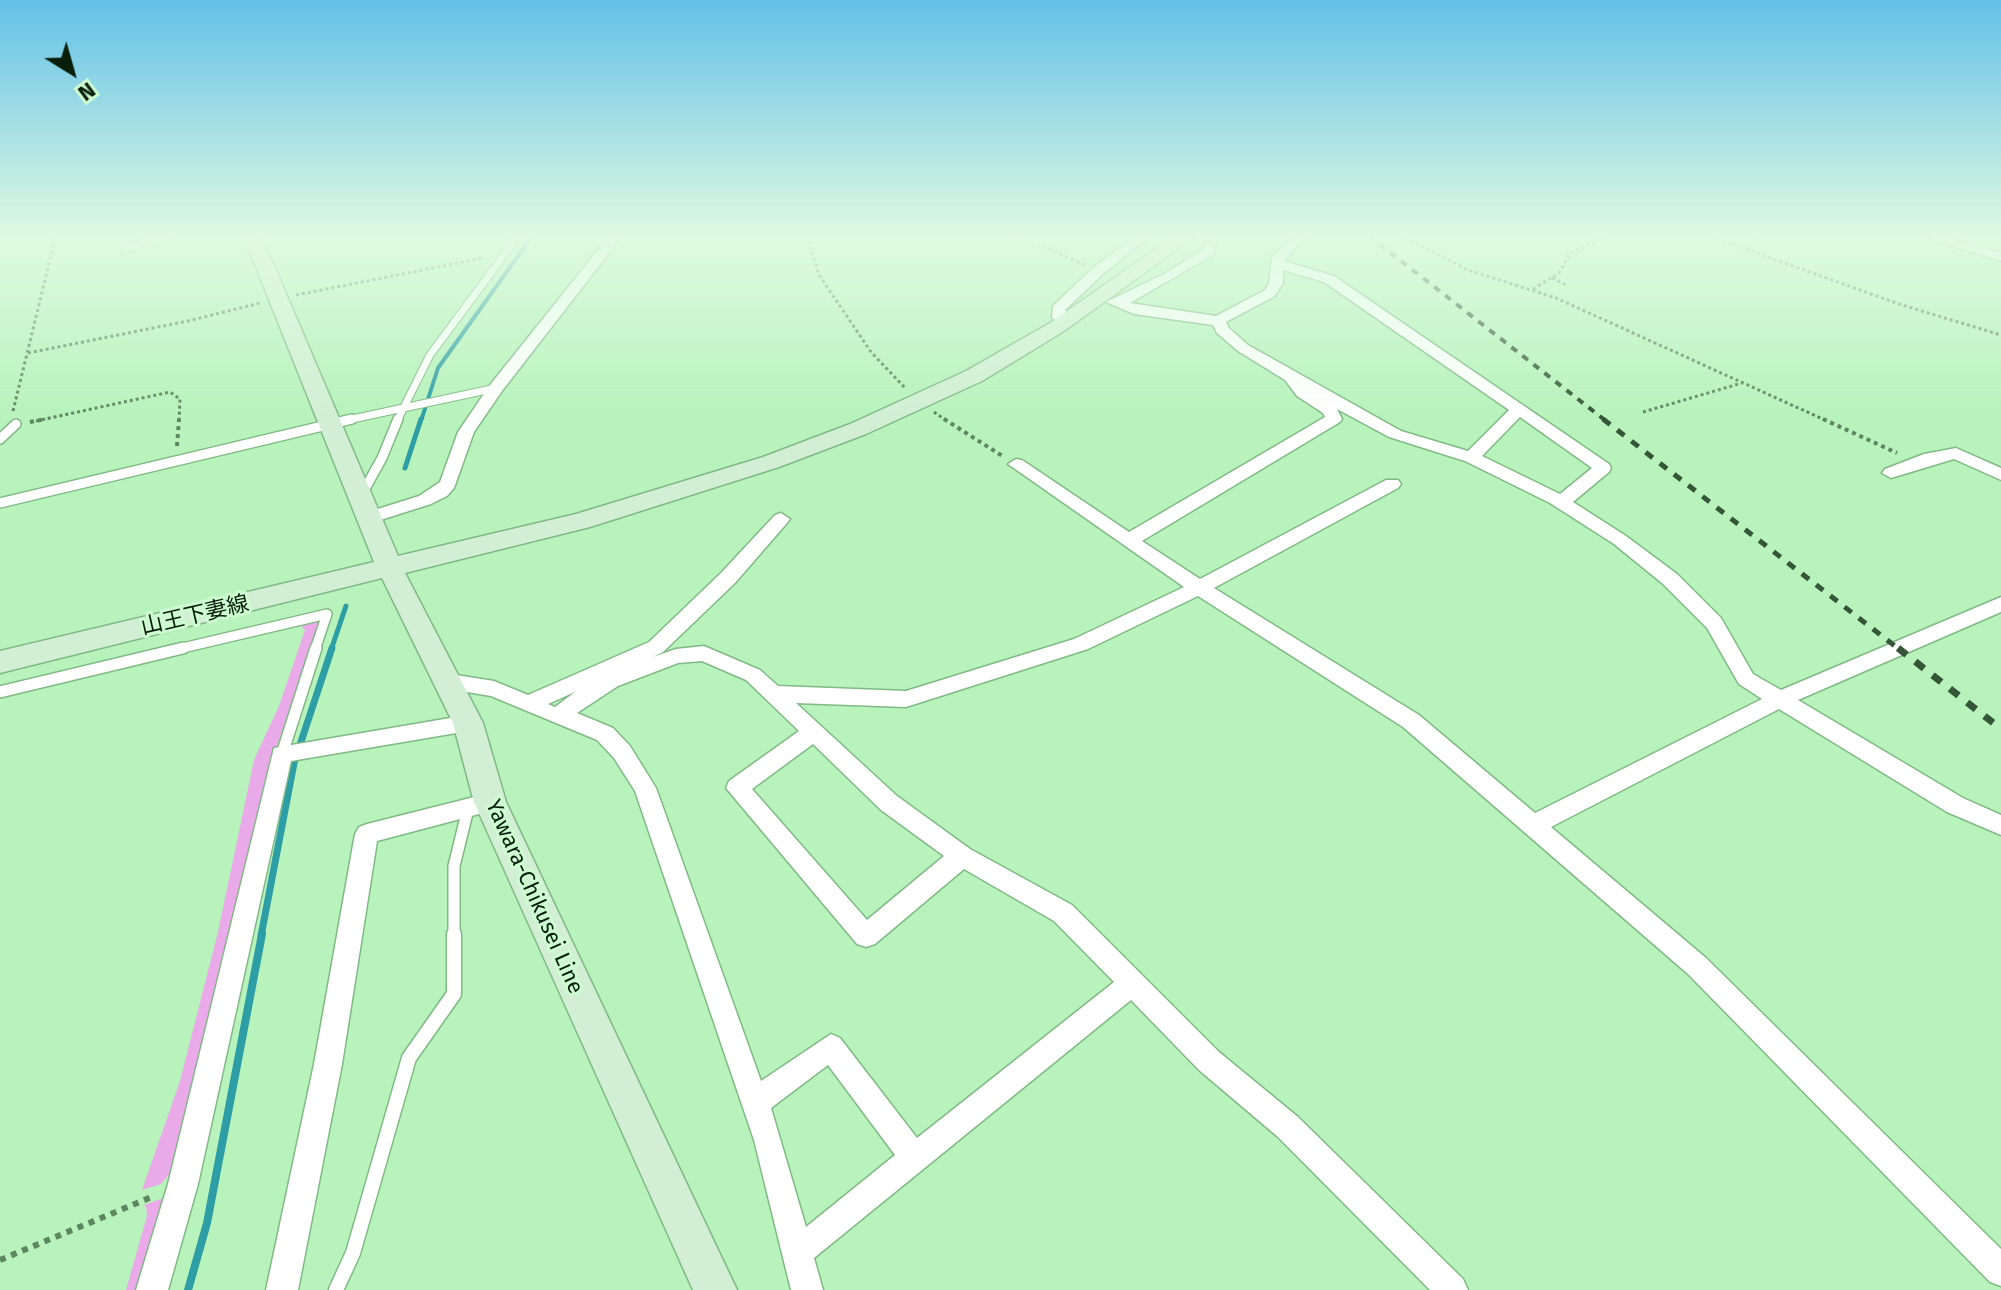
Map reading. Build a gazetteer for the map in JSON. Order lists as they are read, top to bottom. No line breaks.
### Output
{"streets":{"main road":["山王下妻線","Yawara-Chikusei Line"]},"crossings":[["山王下妻線","Yawara-Chikusei Line"]],"north":"bottom right"}
